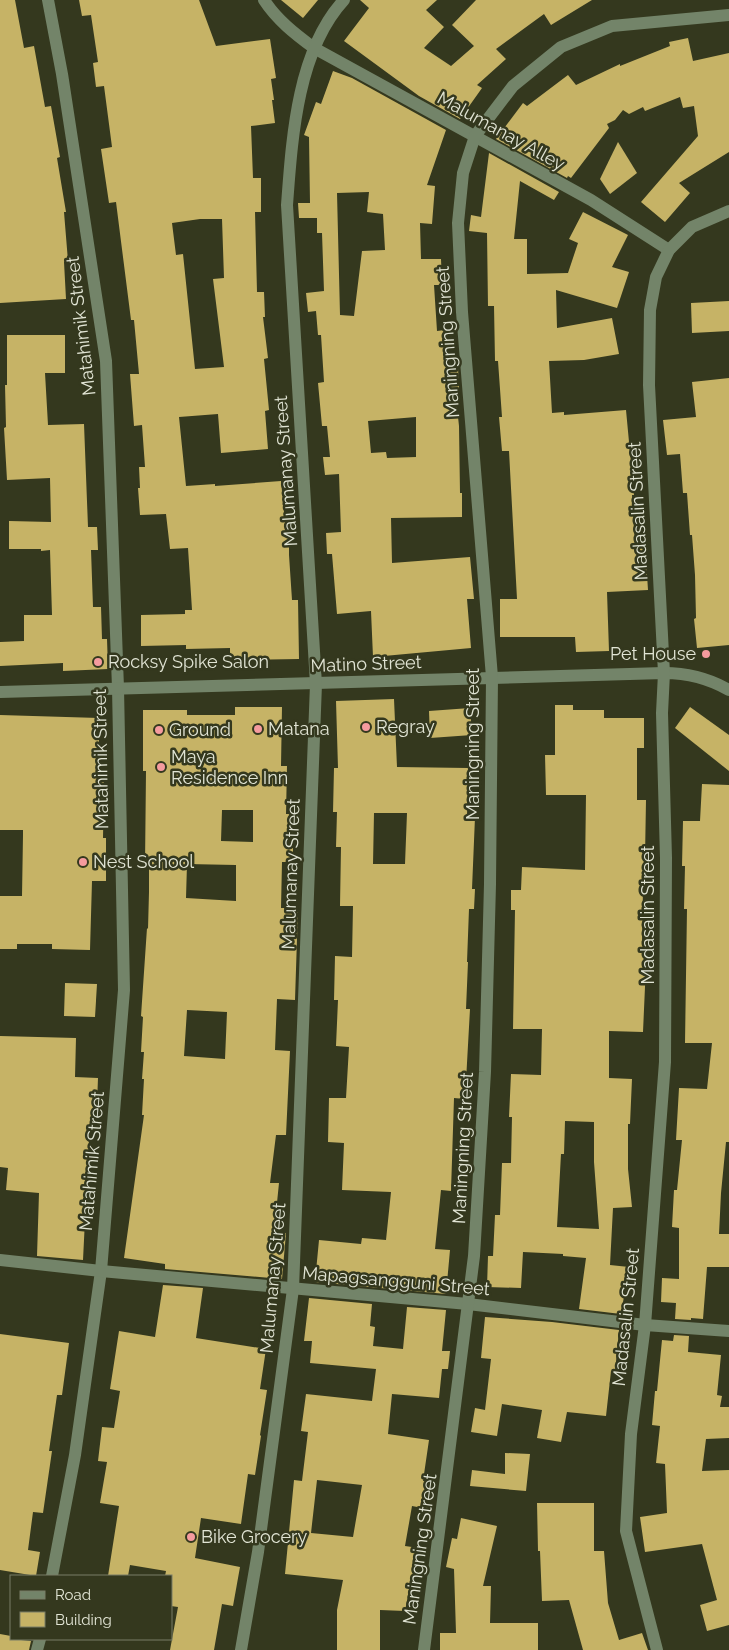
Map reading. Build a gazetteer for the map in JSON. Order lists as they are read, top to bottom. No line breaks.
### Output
{"streets":{"street":["Malumanay Alley","Matahimik Street","Maningning Street","Malumanay Street","Madasalin Street","Matino Street","Mapagsangguni Street"]},"crossings":[["Malumanay Alley","Maningning Street"],["Malumanay Alley","Malumanay Street"],["Malumanay Alley","Madasalin Street"],["Matahimik Street","Matino Street"],["Matahimik Street","Mapagsangguni Street"],["Maningning Street","Matino Street"],["Maningning Street","Mapagsangguni Street"],["Malumanay Street","Matino Street"],["Malumanay Street","Mapagsangguni Street"],["Madasalin Street","Matino Street"],["Madasalin Street","Mapagsangguni Street"]],"places":["Pet House","Rocksy Spike Salon","Regray","Matana","Ground","Maya Residence Inn","Nest School","Bike Grocery"],"legend":["Road","Building"]}
